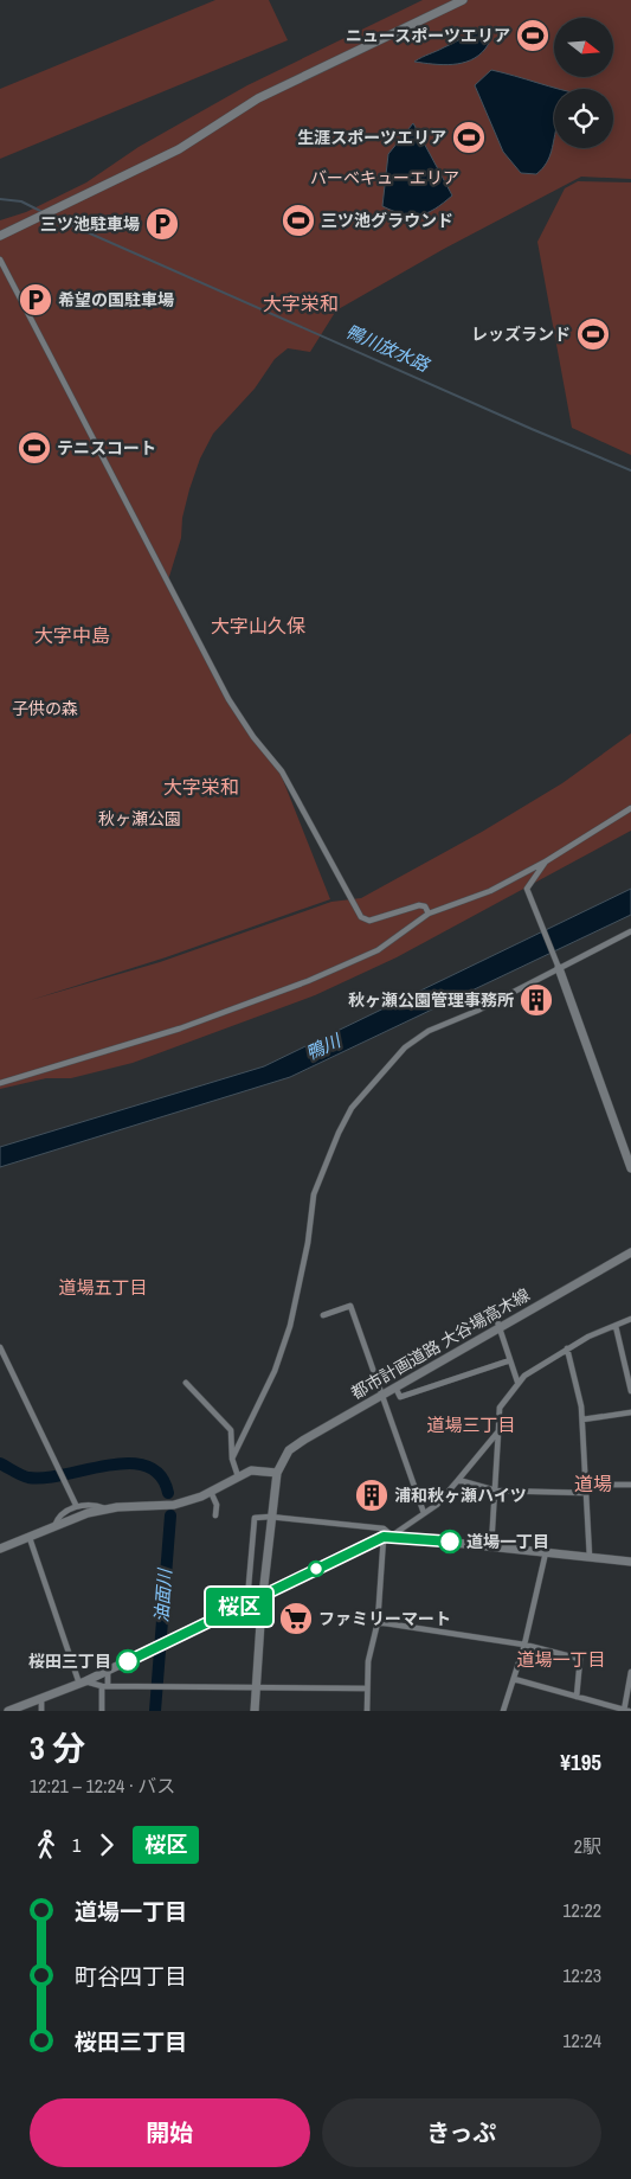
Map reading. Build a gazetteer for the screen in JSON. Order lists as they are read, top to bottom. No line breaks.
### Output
{"streets":{"street":["都市計画道路 大谷場高木線"]},"districts":["大字栄和","大字山久保","大字中島","大字栄和","道場五丁目","道場三丁目","道場","道場一丁目"],"water":["鴨川放水路","鴨川","油面川"],"parks":["バーベキューエリア","子供の森","秋ヶ瀬公園"],"places":{"sports":["ニュースポーツエリア","生涯スポーツエリア","三ツ池グラウンド","レッズランド","テニスコート"],"parking":["三ツ池駐車場","希望の国駐車場"],"building":["秋ヶ瀬公園管理事務所","浦和秋ヶ瀬ハイツ"],"other":["道場一丁目","桜田三丁目"],"supermarket":["ファミリーマート"]},"lines":["bus line 桜区"],"north":"right","page":{"on_map":"桜区","heading":["3 分","12:21 – 12:24 · バス","¥195"],"legs":["1","桜区","2駅"],"list":[{"name":"道場一丁目","value":"12:22"},{"name":"町谷四丁目","value":"12:23"},{"name":"桜田三丁目","value":"12:24"}],"buttons":["開始","きっぷ"]}}
